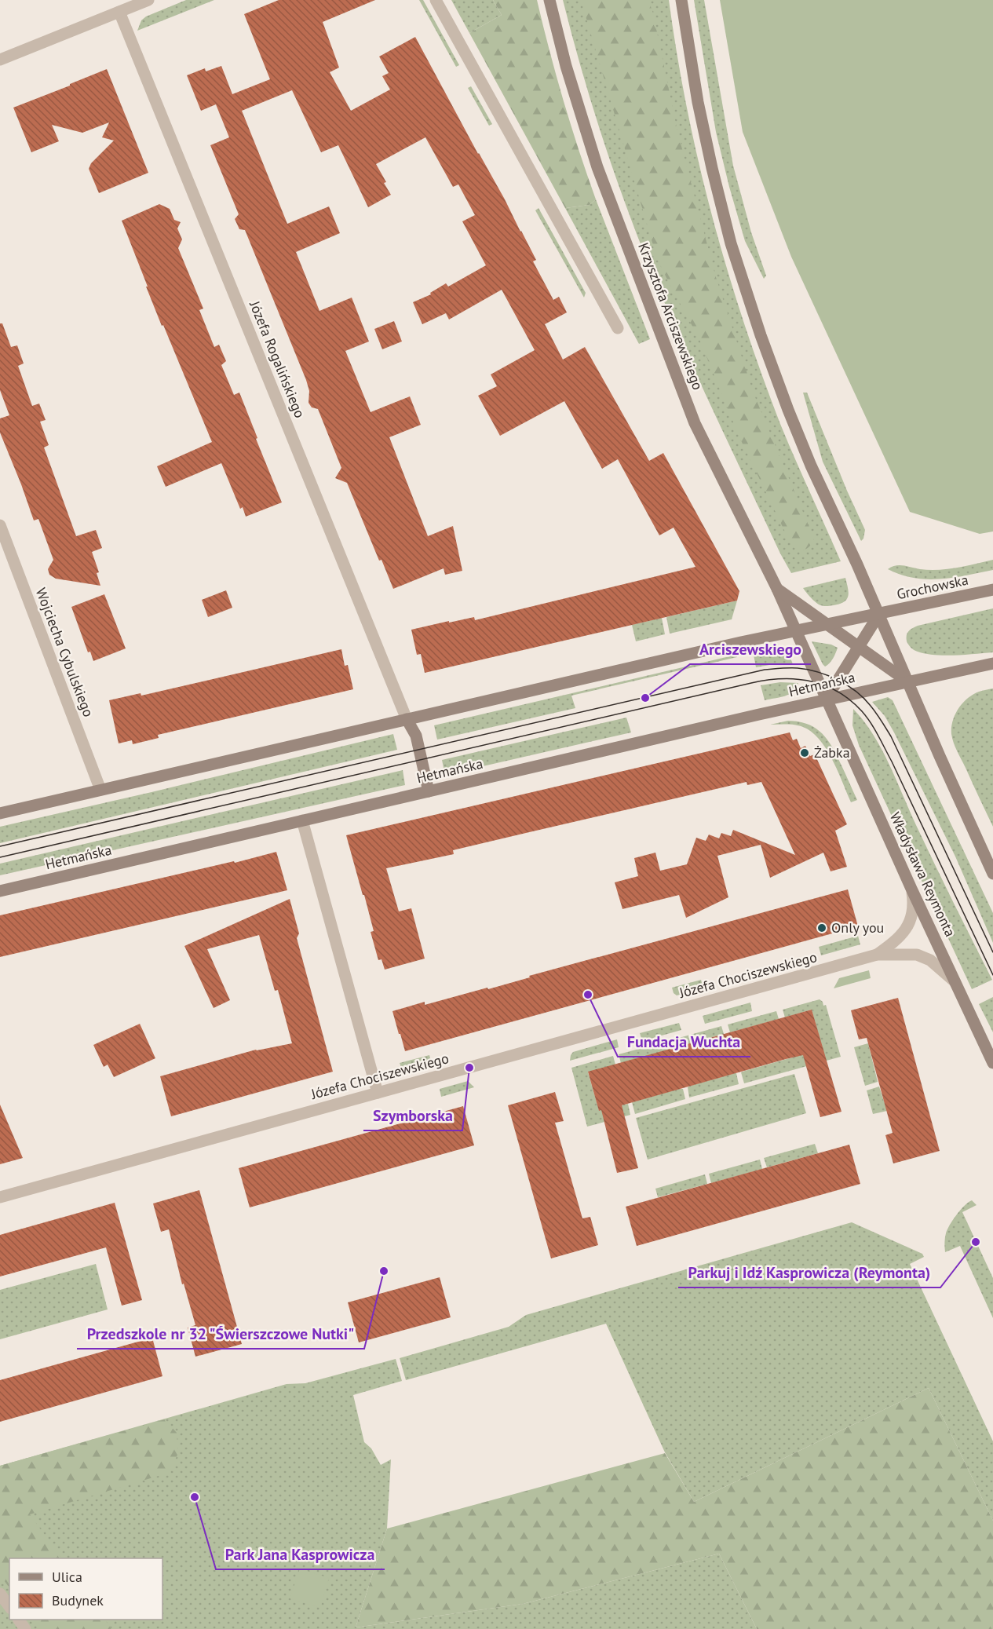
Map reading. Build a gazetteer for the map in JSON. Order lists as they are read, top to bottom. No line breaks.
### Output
{"streets":{"main road":["Krzysztofa Arciszewskiego","Grochowska","Hetmańska","Władysława Reymonta"],"street":["Józefa Rogalińskiego","Wojciecha Cybulskiego","Józefa Chociszewskiego"]},"crossings":[["Krzysztofa Arciszewskiego","Władysława Reymonta"],["Hetmańska","Władysława Reymonta"],["Władysława Reymonta","Józefa Chociszewskiego"]],"places":["Arciszewskiego","Żabka","Only you","Fundacja Wuchta","Szymborska","Parkuj i Idź Kasprowicza (Reymonta)","Przedszkole nr 32 \"Świerszczowe Nutki\"","Park Jana Kasprowicza"],"legend":["Ulica","Budynek"]}
